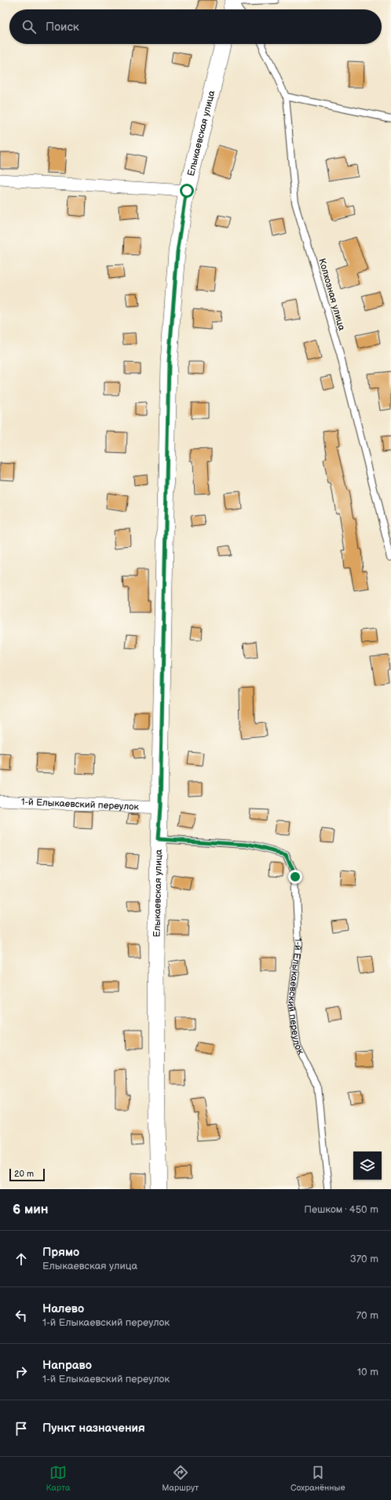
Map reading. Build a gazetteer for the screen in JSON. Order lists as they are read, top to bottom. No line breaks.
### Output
{"streets":{"street":["Елыкаевская улица","1-й Елыкаевский переулок"],"lane":["Колхозная улица"]},"crossings":[["Елыкаевская улица","1-й Елыкаевский переулок"]],"scale_bar":"20 m","page":{"search":"Поиск","scale":"20 m","heading":["6 мин","Пешком · 450 m"],"list":[["Прямо","Елыкаевская улица","370 m"],["Налево","1-й Елыкаевский переулок","70 m"],["Направо","1-й Елыкаевский переулок","10 m"],"Пункт назначения"],"nav":["Карта","Маршрут","Сохранённые"]}}
